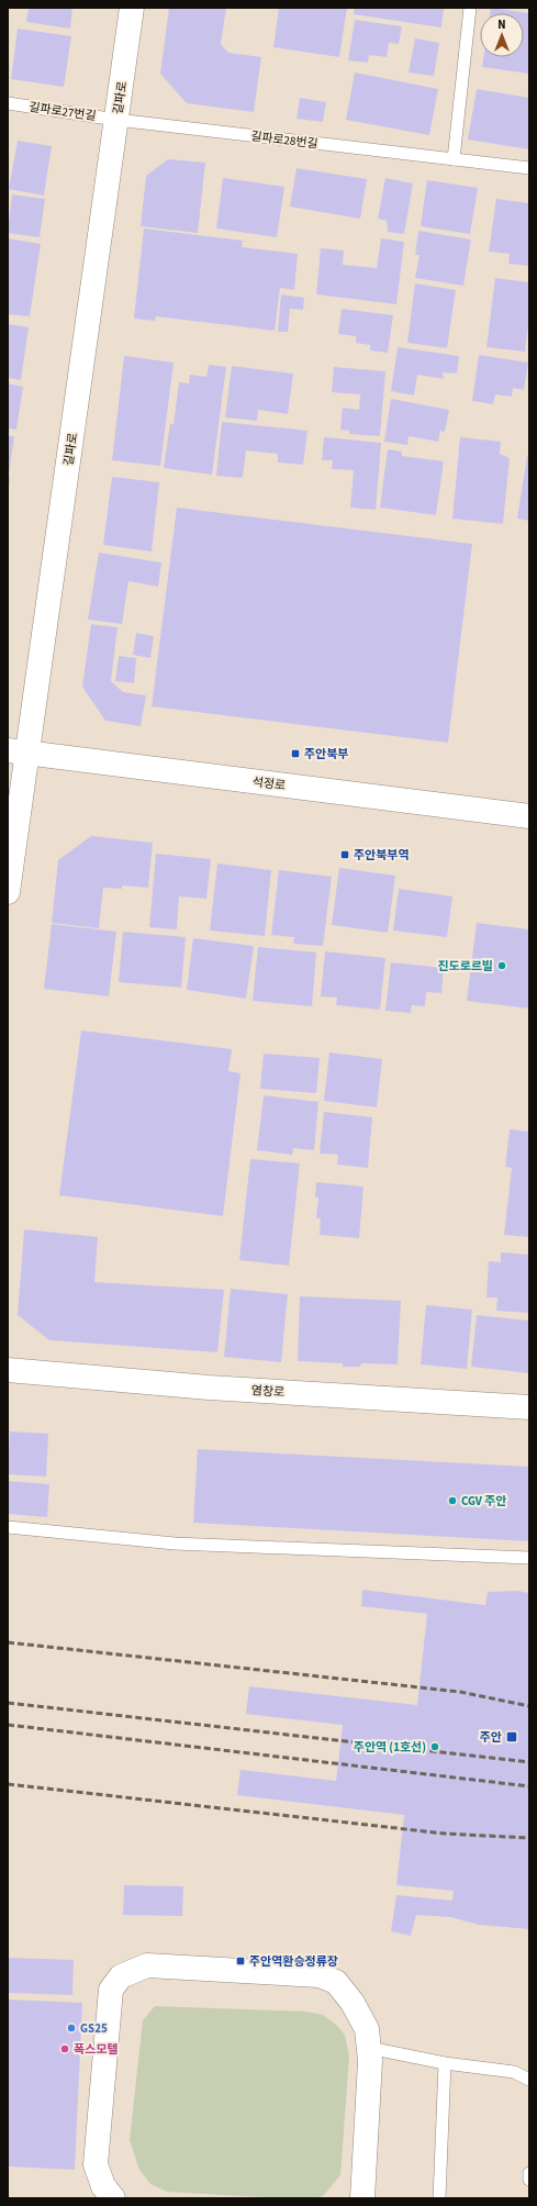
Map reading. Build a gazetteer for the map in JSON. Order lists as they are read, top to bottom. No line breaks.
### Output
{"streets":{"street":["길파로","석정로","염창로"],"lane":["길파로27번길","길파로28번길"]},"crossings":[["길파로","길파로27번길"],["길파로","길파로28번길"],["길파로","석정로"],["길파로27번길","길파로28번길"]],"places":{"transit":["주안북부","주안북부역","주안","주안역환승정류장"],"other":["진도로르빌","CGV 주안","주안역 (1호선)","GS25","폭스모텔"]},"north":"top"}
